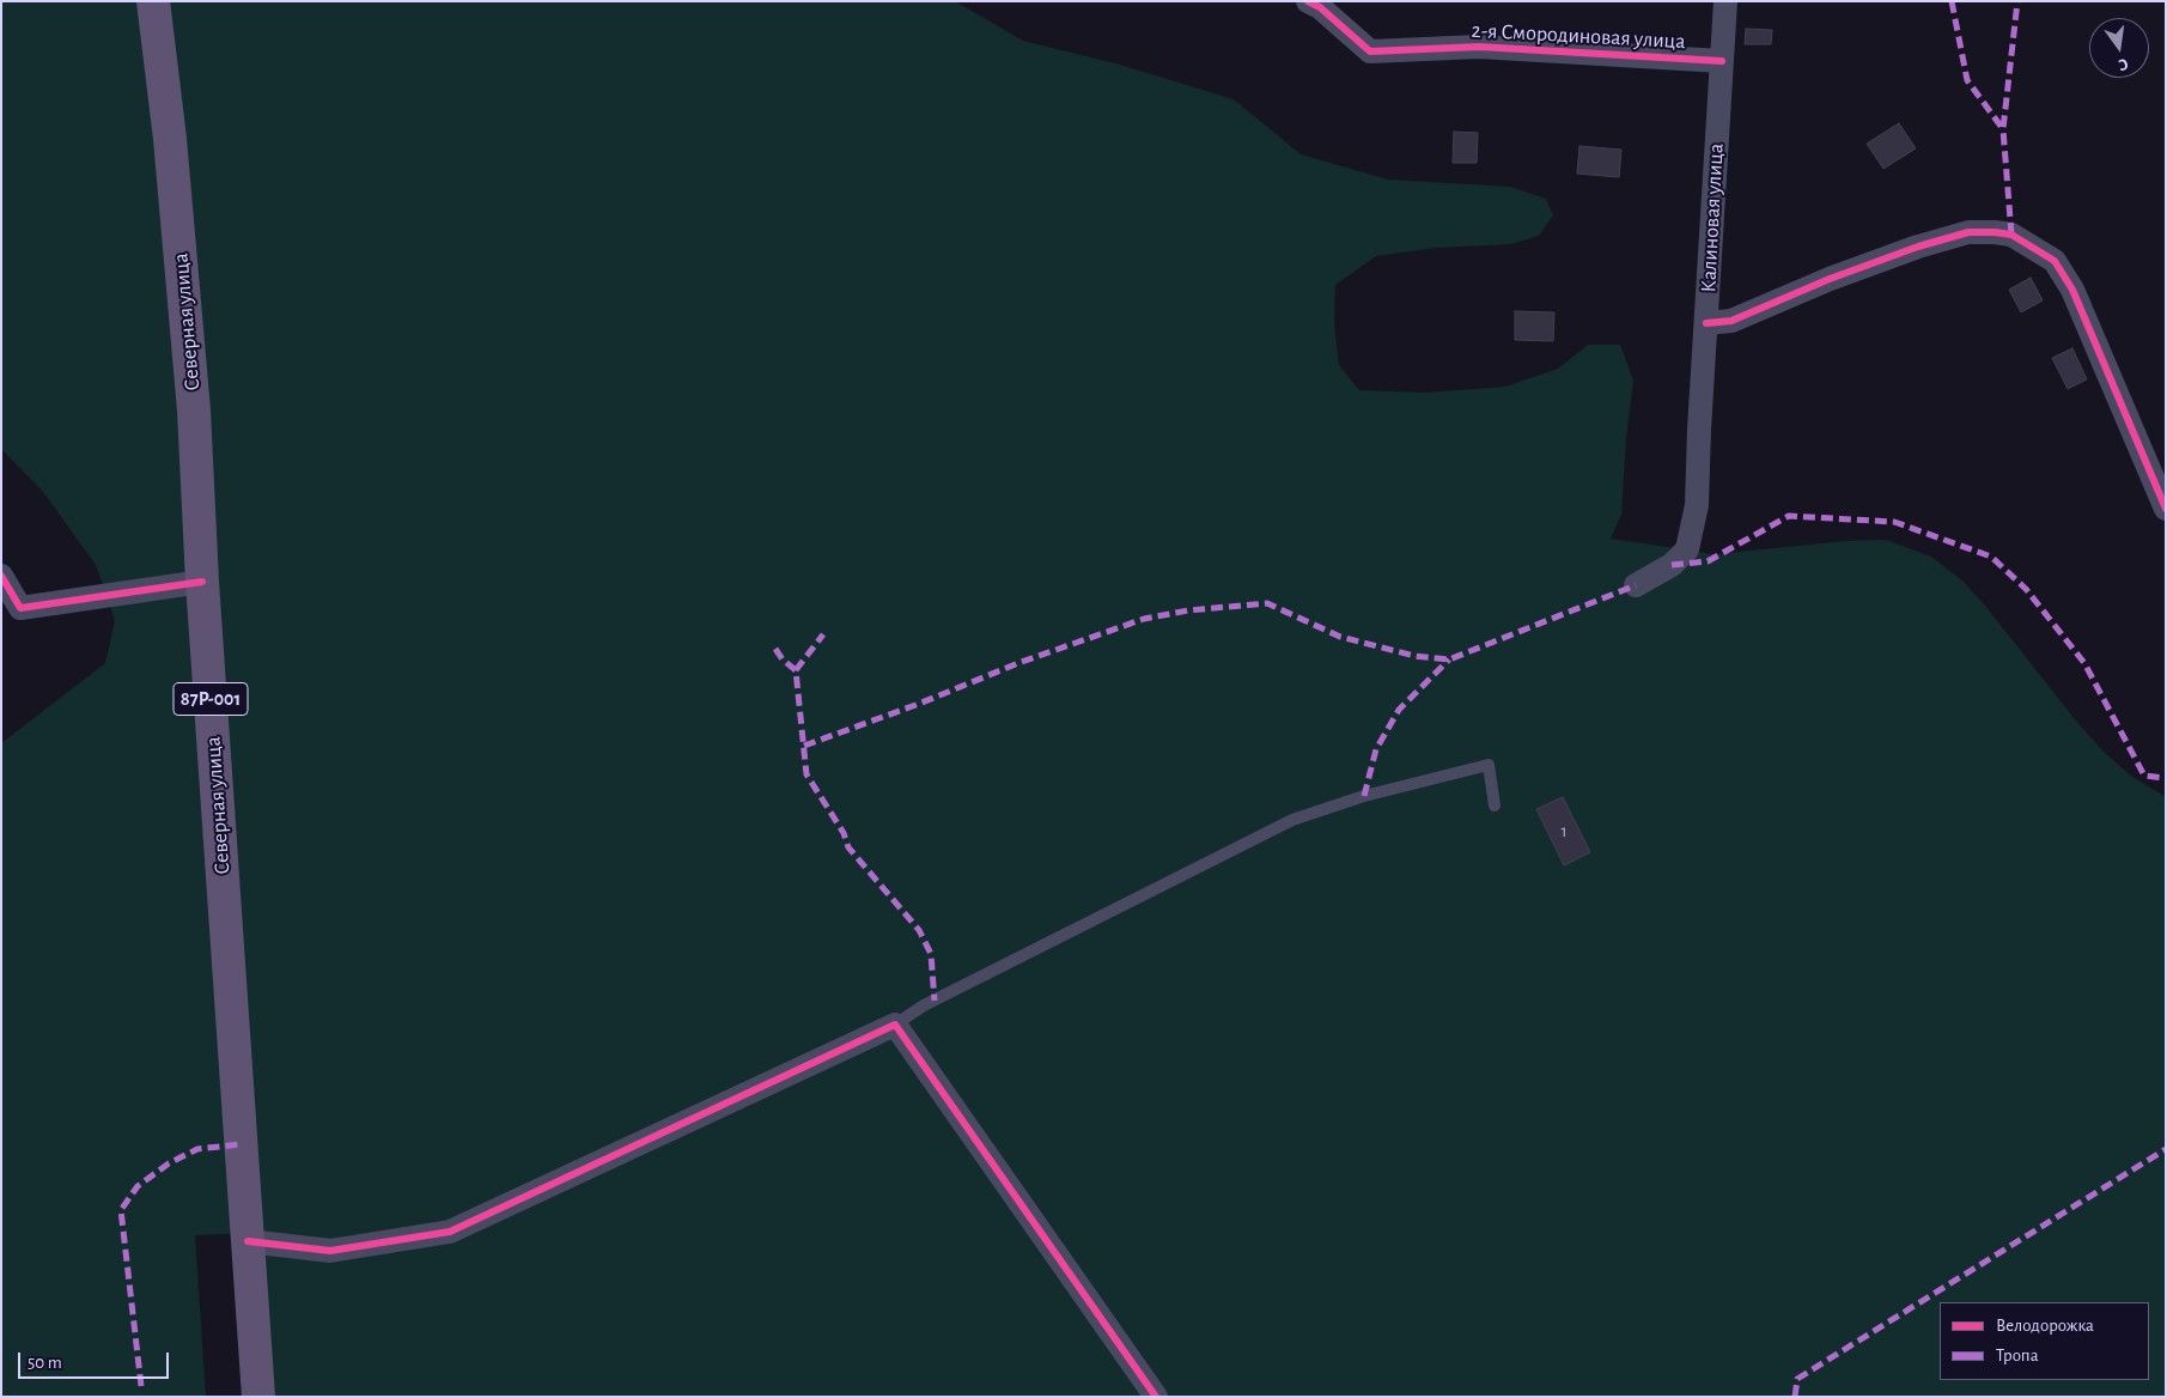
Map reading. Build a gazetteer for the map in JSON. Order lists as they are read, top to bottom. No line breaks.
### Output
{"streets":{"main road":["Северная улица","87Р-001"],"street":["2-я Смородиновая улица","Калиновая улица"]},"crossings":[["2-я Смородиновая улица","Калиновая улица"]],"house_numbers":["1"],"legend":["Велодорожка","Тропа"],"scale_bar":"50 m","north":"bottom"}
